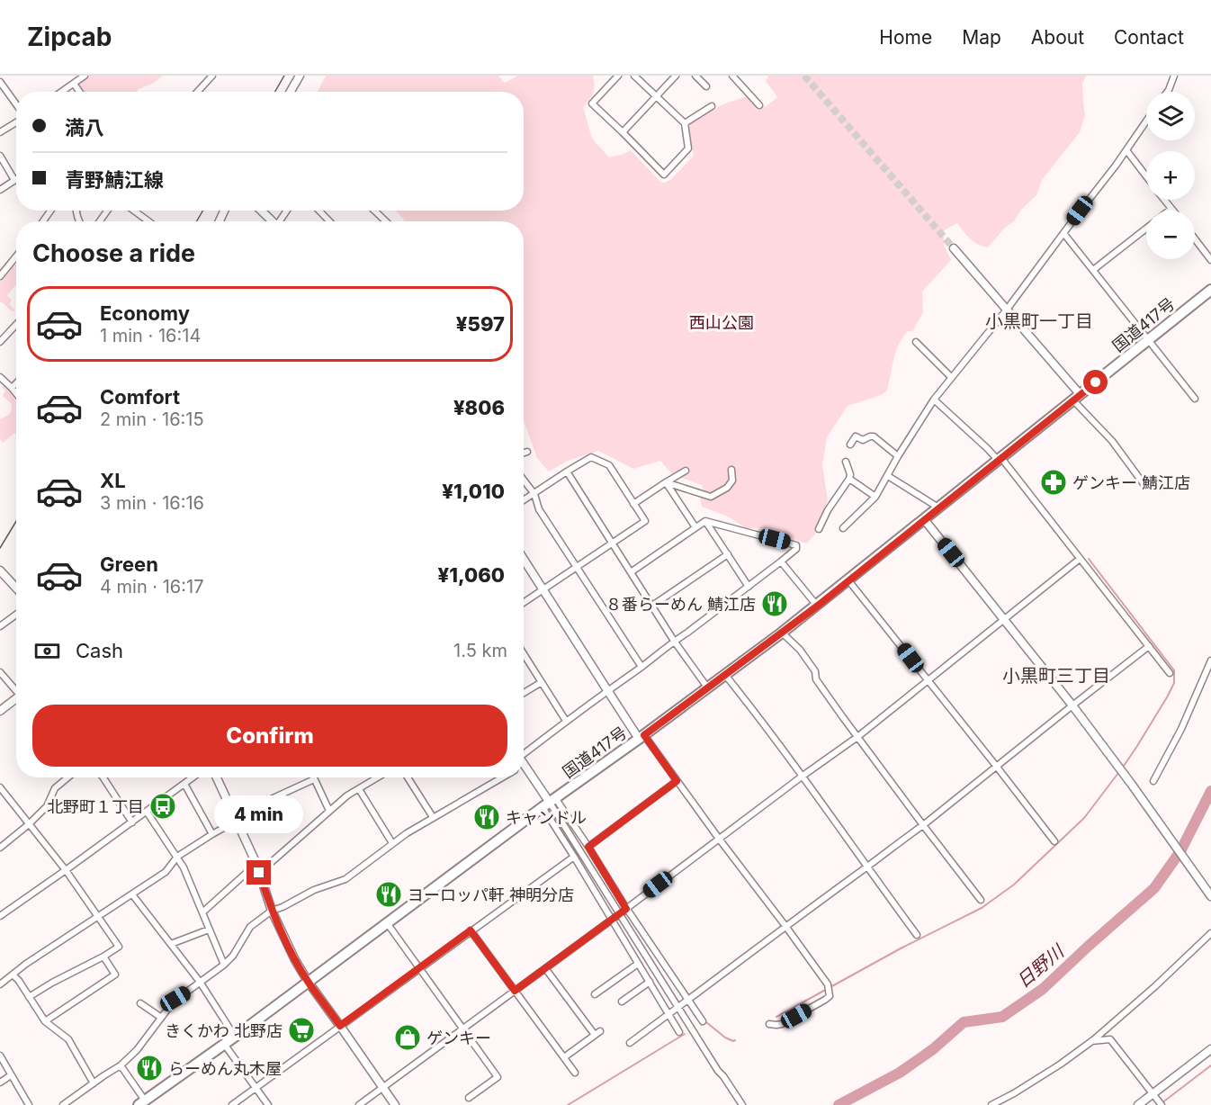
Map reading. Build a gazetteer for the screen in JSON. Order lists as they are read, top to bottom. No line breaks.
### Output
{"streets":{"highway":["国道417号"]},"districts":["小黒町一丁目","小黒町三丁目"],"water":["日野川"],"parks":["西山公園"],"places":{"pharmacy":["ゲンキー 鯖江店"],"restaurant":["８番らーめん 鯖江店","キャンドル","ヨーロッパ軒 神明分店","らーめん丸木屋"],"bus stop":["北野町１丁目"],"supermarket":["きくかわ 北野店"],"shop":["ゲンキー"]},"page":{"header":"Zipcab","nav":["Home","Map","About","Contact"],"map_buttons":["+","−"],"banner":["満八","青野鯖江線"],"heading":"Choose a ride","list":[{"name":"Economy","note":"1 min · 16:14","value":"¥597"},{"name":"Comfort","note":"2 min · 16:15","value":"¥806"},{"name":"XL","note":"3 min · 16:16","value":"¥1,010"},{"name":"Green","note":"4 min · 16:17","value":"¥1,060"}],"pay":["Cash","1.5 km"],"buttons":"Confirm","bubble":"4 min"}}
